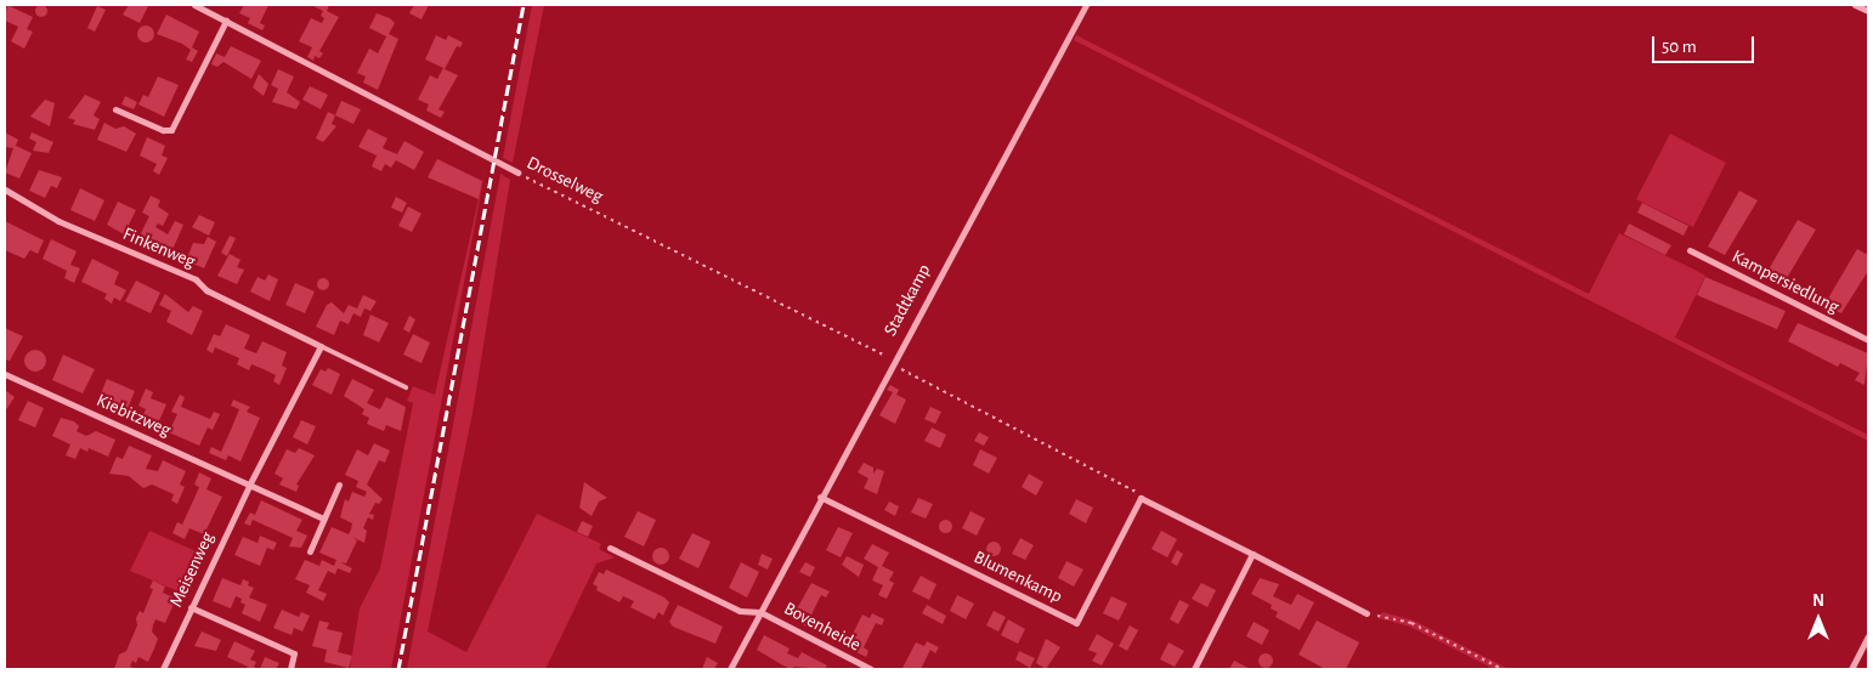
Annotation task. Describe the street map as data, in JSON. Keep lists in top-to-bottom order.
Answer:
{
  "streets": {
    "street": [
      "Drosselweg",
      "Finkenweg",
      "Kampersiedlung",
      "Stadtkamp",
      "Kiebitzweg",
      "Meisenweg",
      "Blumenkamp",
      "Bovenheide"
    ]
  },
  "crossings": [
    ["Drosselweg", "Stadtkamp"],
    ["Finkenweg", "Meisenweg"],
    ["Stadtkamp", "Blumenkamp"],
    ["Stadtkamp", "Bovenheide"],
    ["Kiebitzweg", "Meisenweg"]
  ],
  "scale_bar": "50 m",
  "north": "top"
}
